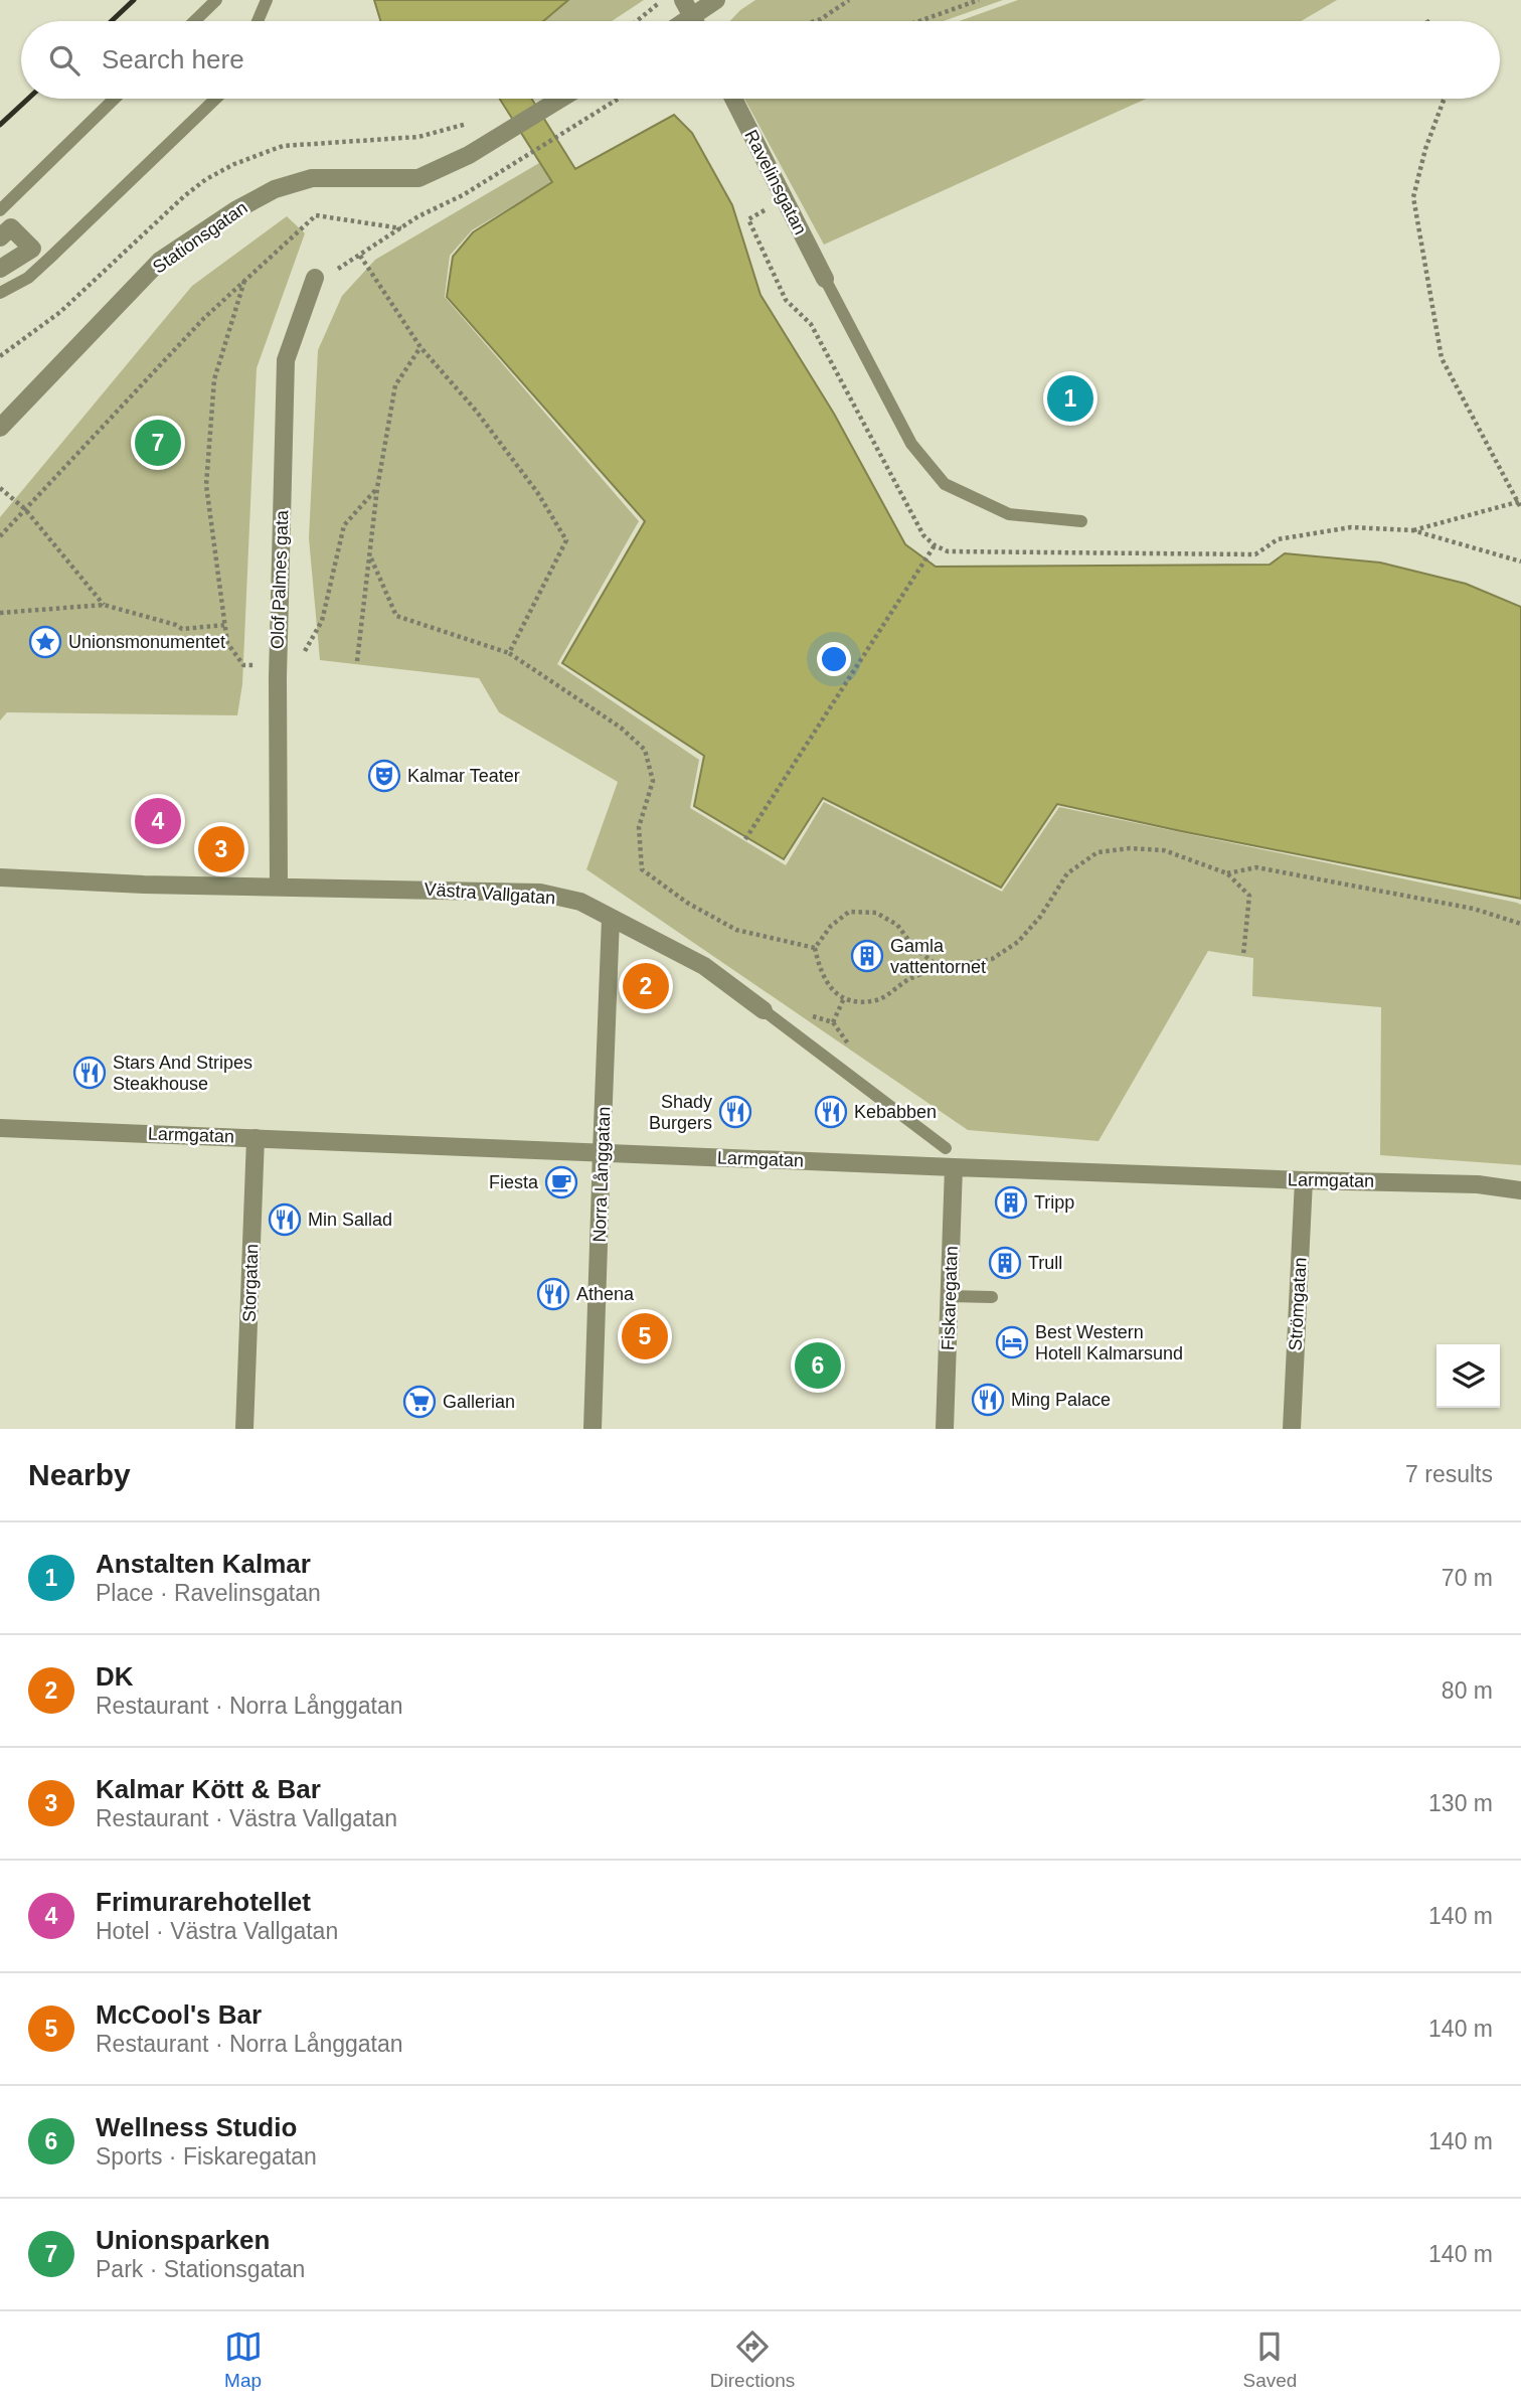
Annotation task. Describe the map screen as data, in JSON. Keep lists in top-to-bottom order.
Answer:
{
  "streets": {
    "street": [
      "Ravelinsgatan",
      "Stationsgatan",
      "Olof Palmes gata",
      "Västra Vallgatan",
      "Larmgatan",
      "Norra Långgatan",
      "Storgatan",
      "Fiskaregatan",
      "Strömgatan"
    ]
  },
  "crossings": [
    ["Olof Palmes gata", "Västra Vallgatan"],
    ["Västra Vallgatan", "Norra Långgatan"],
    ["Larmgatan", "Norra Långgatan"],
    ["Larmgatan", "Storgatan"],
    ["Larmgatan", "Fiskaregatan"],
    ["Larmgatan", "Strömgatan"]
  ],
  "places": {
    "place": ["Unionsmonumentet"],
    "theatre": ["Kalmar Teater"],
    "building": ["Gamla vattentornet", "Tripp", "Trull"],
    "restaurant": [
      "Stars And Stripes Steakhouse",
      "Shady Burgers",
      "Kebabben",
      "Min Sallad",
      "Athena",
      "Ming Palace"
    ],
    "cafe": ["Fiesta"],
    "hotel": ["Best Western Hotell Kalmarsund"],
    "supermarket": ["Gallerian"]
  },
  "page": {
    "search": "Search here",
    "pins": [
      "1",
      "7",
      "4",
      "3",
      "2",
      "5",
      "6"
    ],
    "heading": ["Nearby", "7 results"],
    "list": [
      {
        "mark": "1",
        "name": "Anstalten Kalmar",
        "note": "Place · Ravelinsgatan",
        "value": "70 m"
      },
      {
        "mark": "2",
        "name": "DK",
        "note": "Restaurant · Norra Långgatan",
        "value": "80 m"
      },
      {
        "mark": "3",
        "name": "Kalmar Kött & Bar",
        "note": "Restaurant · Västra Vallgatan",
        "value": "130 m"
      },
      {
        "mark": "4",
        "name": "Frimurarehotellet",
        "note": "Hotel · Västra Vallgatan",
        "value": "140 m"
      },
      {
        "mark": "5",
        "name": "McCool's Bar",
        "note": "Restaurant · Norra Långgatan",
        "value": "140 m"
      },
      {
        "mark": "6",
        "name": "Wellness Studio",
        "note": "Sports · Fiskaregatan",
        "value": "140 m"
      },
      {
        "mark": "7",
        "name": "Unionsparken",
        "note": "Park · Stationsgatan",
        "value": "140 m"
      }
    ],
    "nav": ["Map", "Directions", "Saved"]
  }
}
